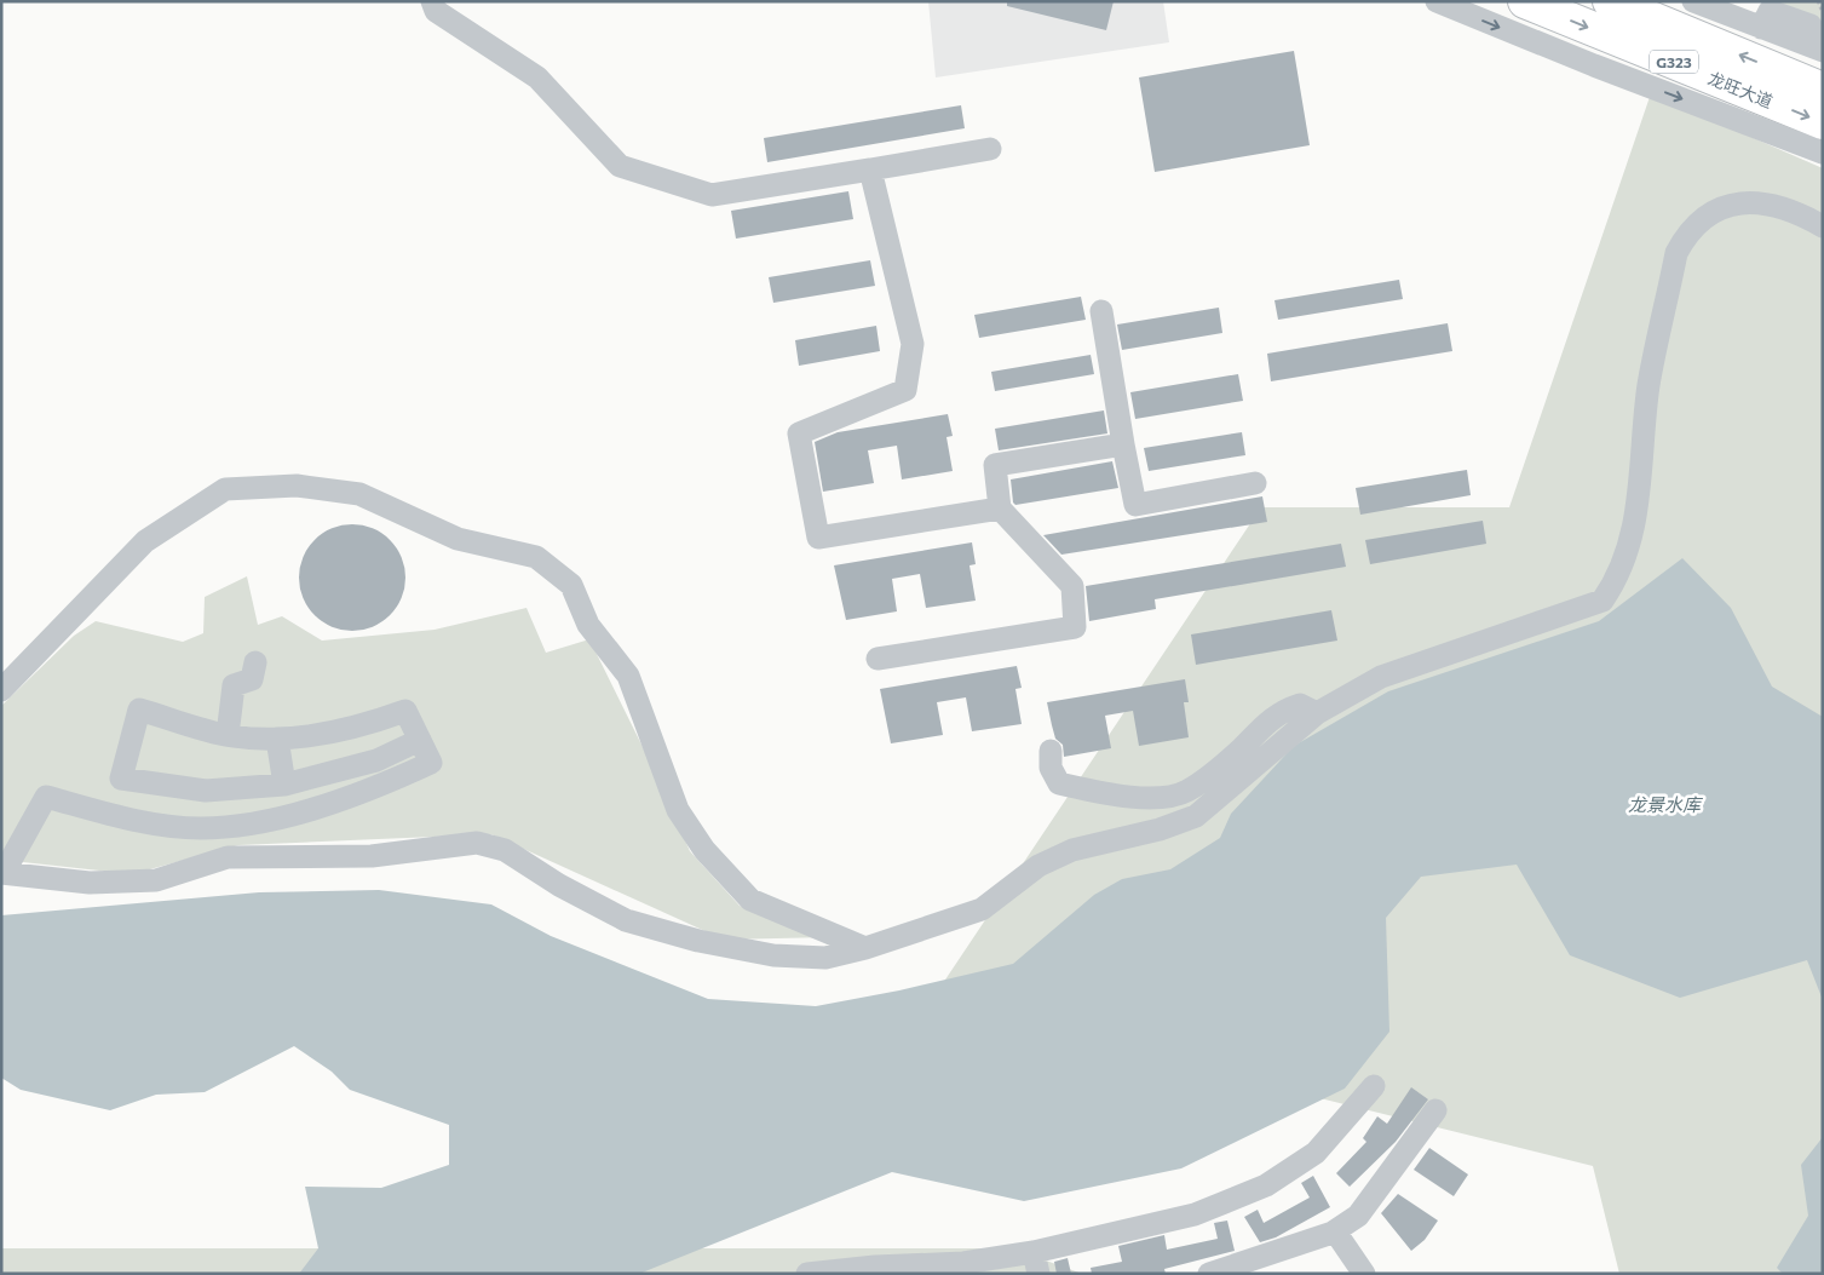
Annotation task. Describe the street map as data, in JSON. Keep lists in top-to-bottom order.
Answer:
{
  "streets": {
    "highway": ["G323", "龙旺大道"]
  },
  "water": ["龙景水库"]
}
